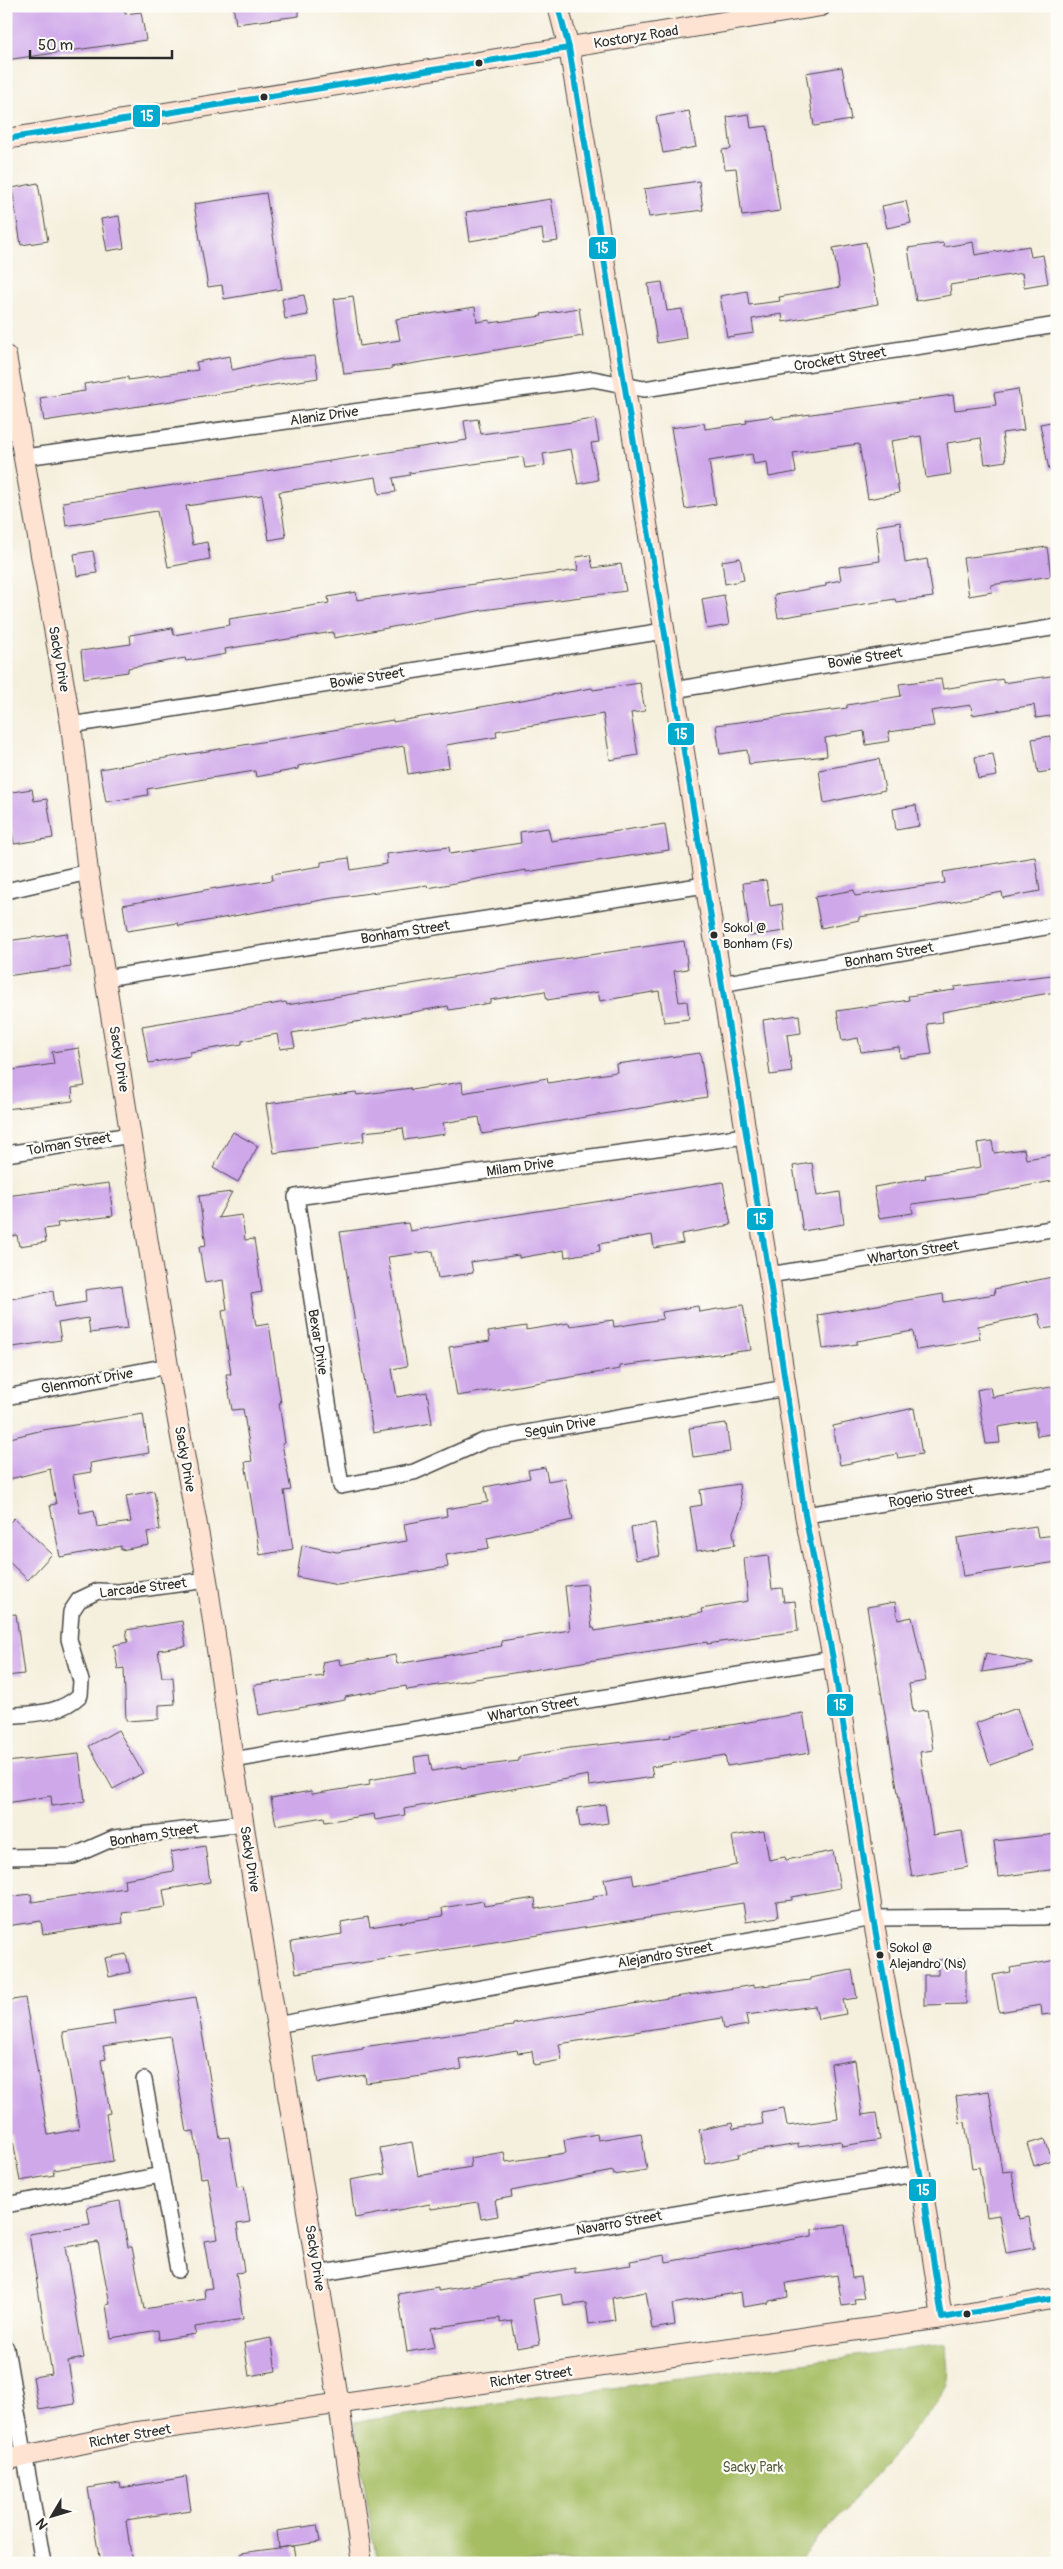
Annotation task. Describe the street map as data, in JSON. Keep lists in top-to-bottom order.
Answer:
{
  "streets": {
    "street": [
      "Kostoryz Road",
      "Crockett Street",
      "Alaniz Drive",
      "Bowie Street",
      "Sacky Drive",
      "Bonham Street",
      "Tolman Street",
      "Milam Drive",
      "Wharton Street",
      "Bexar Drive",
      "Glenmont Drive",
      "Seguin Drive",
      "Rogerio Street",
      "Larcade Street",
      "Alejandro Street",
      "Navarro Street",
      "Richter Street"
    ]
  },
  "crossings": [
    ["Crockett Street", "Alaniz Drive"],
    ["Alaniz Drive", "Sacky Drive"],
    ["Bowie Street", "Sacky Drive"],
    ["Sacky Drive", "Bonham Street"],
    ["Sacky Drive", "Tolman Street"],
    ["Sacky Drive", "Wharton Street"],
    ["Sacky Drive", "Glenmont Drive"],
    ["Sacky Drive", "Larcade Street"],
    ["Sacky Drive", "Alejandro Street"],
    ["Sacky Drive", "Navarro Street"],
    ["Sacky Drive", "Richter Street"],
    ["Milam Drive", "Bexar Drive"],
    ["Bexar Drive", "Seguin Drive"]
  ],
  "parks": ["Sacky Park"],
  "places": ["Sokol @ Bonham (Fs)", "Sokol @ Alejandro (Ns)"],
  "lines": ["transit line 15"],
  "scale_bar": "50 m",
  "north": "bottom left"
}
